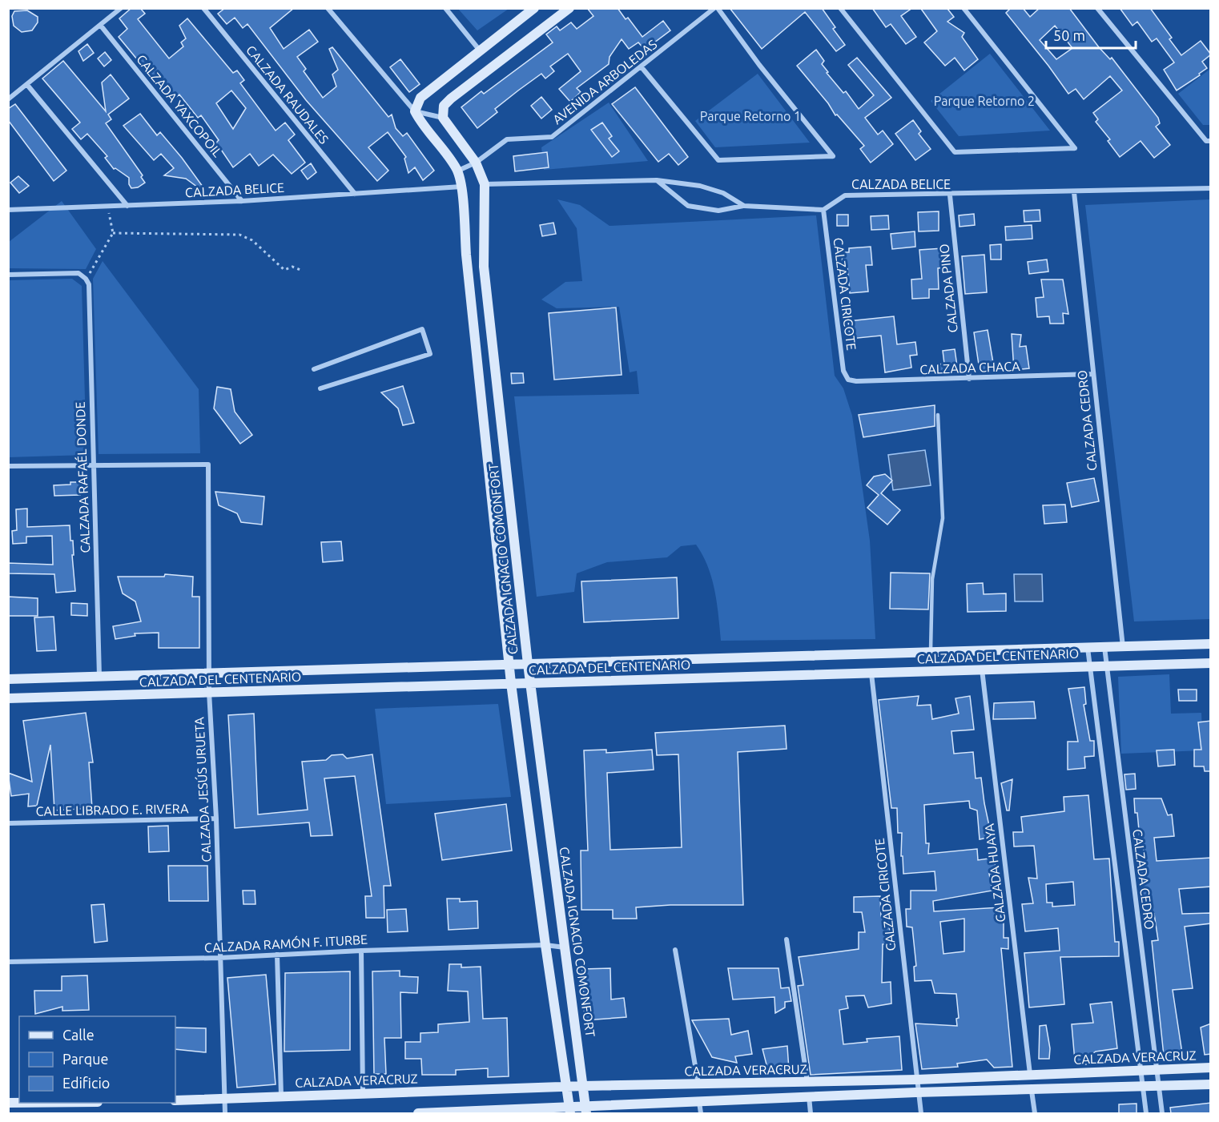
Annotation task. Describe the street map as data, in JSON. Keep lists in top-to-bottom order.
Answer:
{
  "streets": {
    "main road": ["CALZADA IGNACIO COMONFORT", "CALZADA DEL CENTENARIO", "CALZADA VERACRUZ"],
    "street": [
      "AVENIDA ARBOLEDAS",
      "CALZADA RAUDALES",
      "CALZADA YAXCOPOIL",
      "CALZADA BELICE",
      "CALZADA PINO",
      "CALZADA CIRICOTE",
      "CALZADA CHACA",
      "CALZADA CEDRO",
      "CALZADA RAFAÉL DONDE",
      "CALZADA JESÚS URUETA",
      "CALLE LIBRADO E. RIVERA",
      "CALZADA HUAYA",
      "CALZADA RAMÓN F. ITURBE"
    ]
  },
  "crossings": [
    ["AVENIDA ARBOLEDAS", "CALZADA IGNACIO COMONFORT"],
    ["CALZADA RAUDALES", "CALZADA BELICE"],
    ["CALZADA YAXCOPOIL", "CALZADA BELICE"],
    ["CALZADA BELICE", "CALZADA PINO"],
    ["CALZADA BELICE", "CALZADA CIRICOTE"],
    ["CALZADA BELICE", "CALZADA CEDRO"],
    ["CALZADA BELICE", "CALZADA IGNACIO COMONFORT"],
    ["CALZADA PINO", "CALZADA CHACA"],
    ["CALZADA CIRICOTE", "CALZADA CHACA"],
    ["CALZADA CIRICOTE", "CALZADA DEL CENTENARIO"],
    ["CALZADA CIRICOTE", "CALZADA VERACRUZ"],
    ["CALZADA CHACA", "CALZADA CEDRO"],
    ["CALZADA CEDRO", "CALZADA DEL CENTENARIO"],
    ["CALZADA CEDRO", "CALZADA VERACRUZ"],
    ["CALZADA RAFAÉL DONDE", "CALZADA DEL CENTENARIO"],
    ["CALZADA RAFAÉL DONDE", "CALZADA JESÚS URUETA"],
    ["CALZADA IGNACIO COMONFORT", "CALZADA DEL CENTENARIO"],
    ["CALZADA IGNACIO COMONFORT", "CALZADA RAMÓN F. ITURBE"],
    ["CALZADA IGNACIO COMONFORT", "CALZADA VERACRUZ"],
    ["CALZADA DEL CENTENARIO", "CALZADA JESÚS URUETA"],
    ["CALZADA DEL CENTENARIO", "CALZADA HUAYA"],
    ["CALZADA JESÚS URUETA", "CALLE LIBRADO E. RIVERA"],
    ["CALZADA JESÚS URUETA", "CALZADA RAMÓN F. ITURBE"],
    ["CALZADA JESÚS URUETA", "CALZADA VERACRUZ"],
    ["CALZADA HUAYA", "CALZADA VERACRUZ"],
    ["CALZADA RAMÓN F. ITURBE", "CALZADA VERACRUZ"]
  ],
  "parks": ["Parque Retorno 2", "Parque Retorno 1"],
  "legend": ["Calle", "Parque", "Edificio"],
  "scale_bar": "50 m"
}
